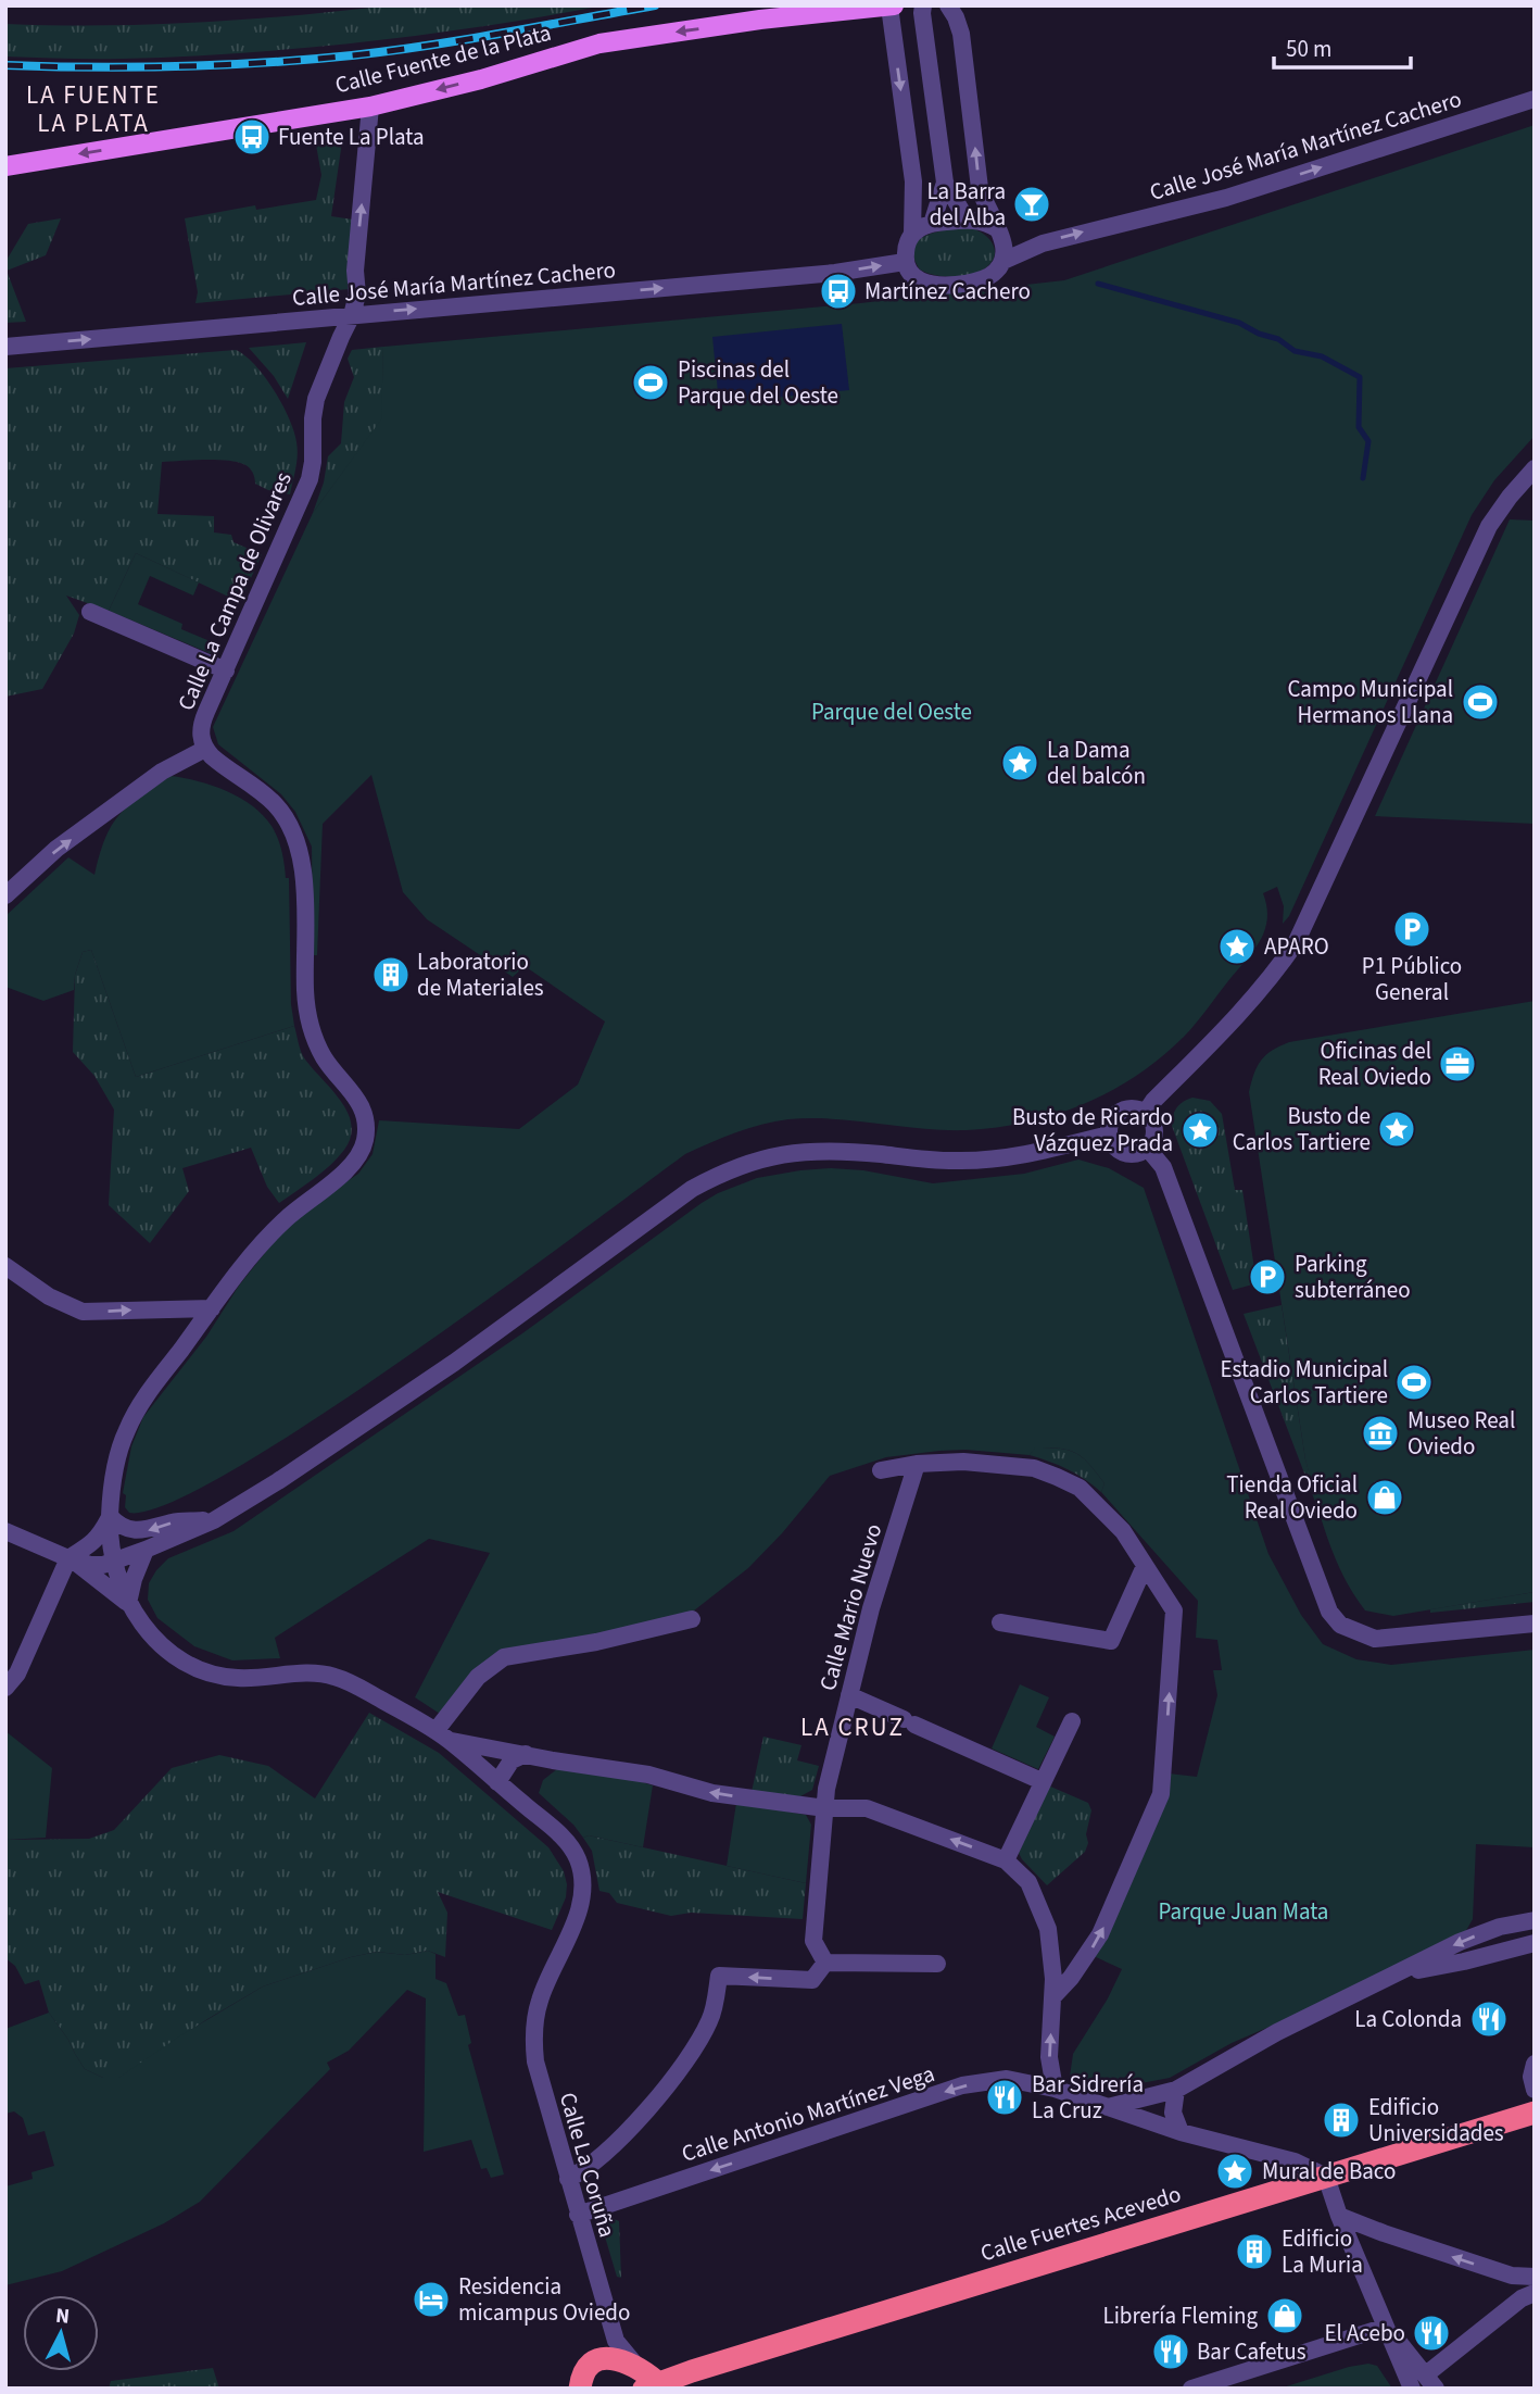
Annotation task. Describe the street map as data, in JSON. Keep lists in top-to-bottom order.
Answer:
{
  "streets": {
    "highway": ["Calle Fuertes Acevedo"],
    "main road": ["Calle Fuente de la Plata"],
    "street": [
      "Calle José María Martínez Cachero",
      "Calle La Campa de Olivares",
      "Calle Mario Nuevo",
      "Calle Antonio Martínez Vega",
      "Calle La Coruña"
    ]
  },
  "crossings": [
    ["Calle Fuente de la Plata", "Calle La Campa de Olivares"],
    ["Calle José María Martínez Cachero", "Calle La Campa de Olivares"],
    ["Calle Antonio Martínez Vega", "Calle La Coruña"],
    ["Calle Antonio Martínez Vega", "Calle Fuertes Acevedo"]
  ],
  "one_way": ["Calle Fuente de la Plata", "Calle José María Martínez Cachero", "Calle Antonio Martínez Vega"],
  "districts": ["LA FUENTE LA PLATA", "LA CRUZ"],
  "parks": ["Parque del Oeste", "Parque Juan Mata"],
  "places": {
    "bus stop": ["Fuente La Plata", "Martínez Cachero"],
    "bar": ["La Barra del Alba"],
    "sports": ["Piscinas del Parque del Oeste", "Campo Municipal Hermanos Llana", "Estadio Municipal Carlos Tartiere"],
    "place": [
      "La Dama del balcón",
      "APARO",
      "Busto de Carlos Tartiere",
      "Busto de Ricardo Vázquez Prada",
      "Mural de Baco"
    ],
    "parking": ["P1 Público General", "Parking subterráneo"],
    "building": ["Laboratorio de Materiales", "Edificio Universidades", "Edificio La Muria"],
    "office": ["Oficinas del Real Oviedo"],
    "museum": ["Museo Real Oviedo"],
    "shop": ["Tienda Oficial Real Oviedo", "Librería Fleming"],
    "restaurant": [
      "La Colonda",
      "Bar Sidrería La Cruz",
      "El Acebo",
      "Bar Cafetus"
    ],
    "hotel": ["Residencia micampus Oviedo"]
  },
  "scale_bar": "50 m",
  "north": "top"
}
